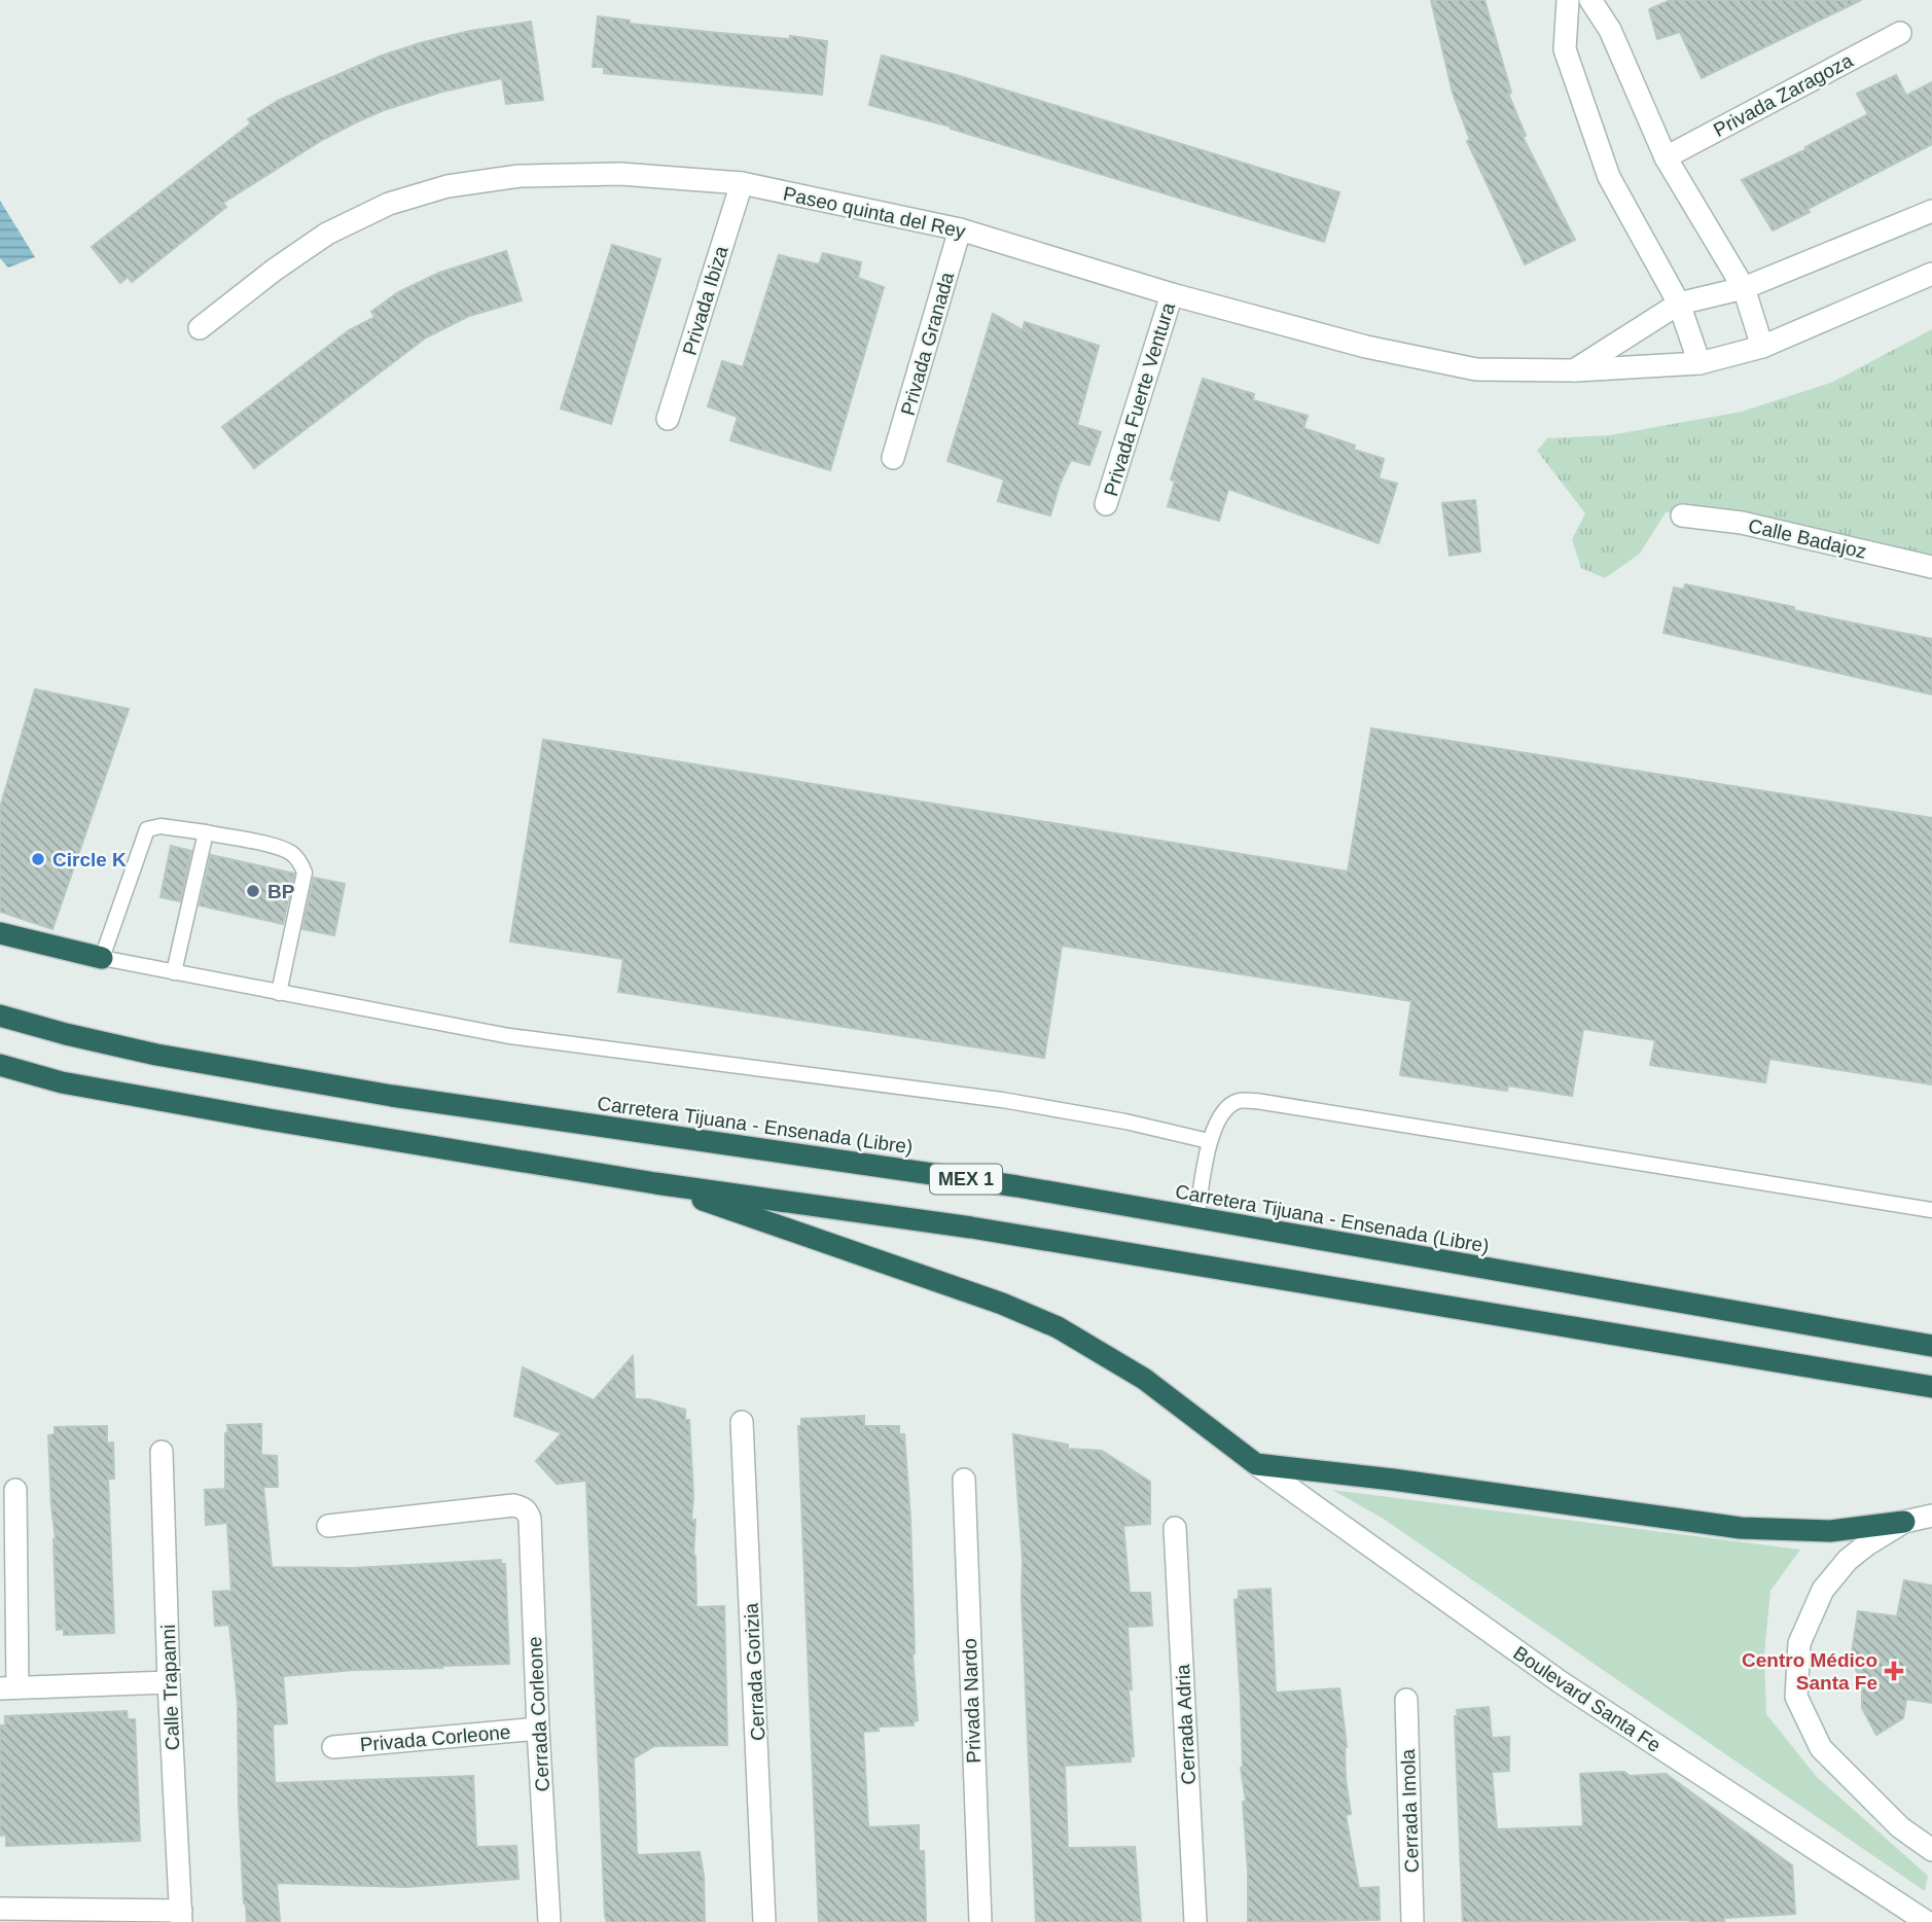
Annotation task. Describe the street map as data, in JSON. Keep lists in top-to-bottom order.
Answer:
{
  "streets": {
    "highway": ["Carretera Tijuana - Ensenada (Libre)", "MEX 1"],
    "street": [
      "Privada Zaragoza",
      "Paseo quinta del Rey",
      "Privada Ibiza",
      "Privada Granada",
      "Privada Fuerte Ventura",
      "Calle Badajoz",
      "Cerrada Gorizia",
      "Calle Trapanni",
      "Boulevard Santa Fe",
      "Privada Nardo",
      "Cerrada Corleone",
      "Cerrada Adria",
      "Privada Corleone",
      "Cerrada Imola"
    ]
  },
  "crossings": [
    ["Paseo quinta del Rey", "Privada Ibiza"],
    ["Paseo quinta del Rey", "Privada Granada"],
    ["Paseo quinta del Rey", "Privada Fuerte Ventura"],
    ["Cerrada Corleone", "Privada Corleone"]
  ],
  "places": {
    "other": ["Circle K", "BP"],
    "health": ["Centro Médico Santa Fe"]
  }
}
